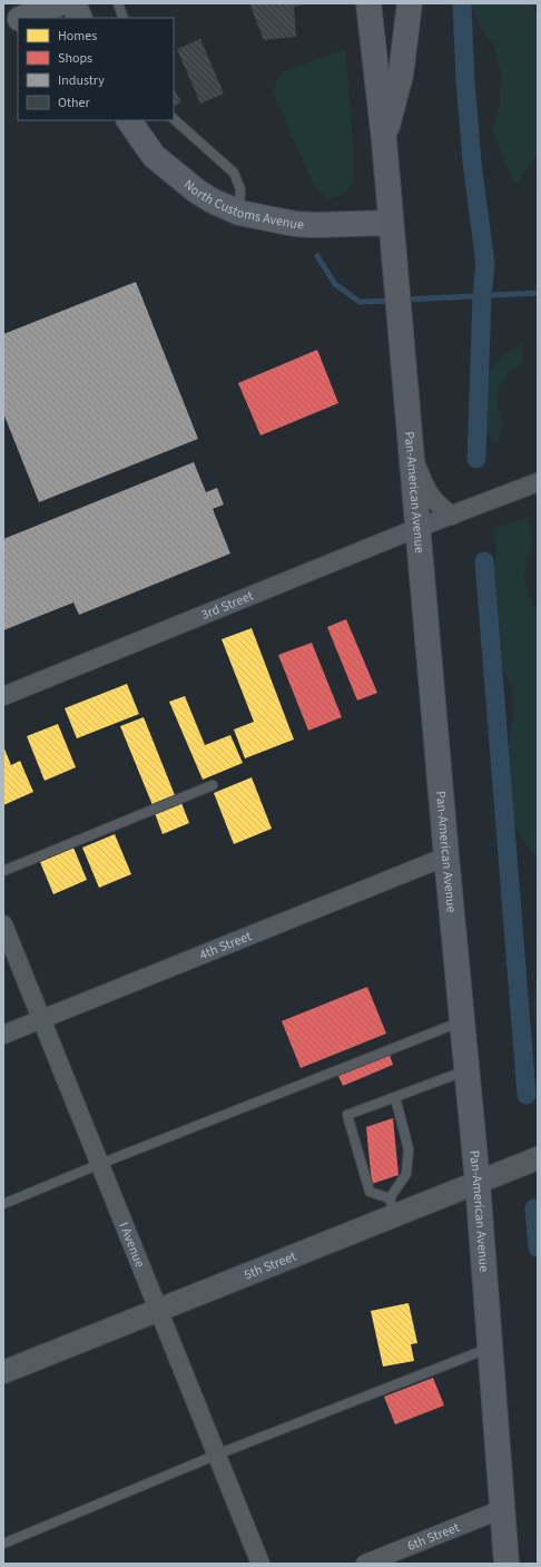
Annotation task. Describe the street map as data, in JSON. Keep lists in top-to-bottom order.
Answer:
{
  "streets": {
    "main road": ["North Customs Avenue", "Pan-American Avenue"],
    "street": [
      "3rd Street",
      "4th Street",
      "I Avenue",
      "5th Street",
      "6th Street"
    ]
  },
  "crossings": [
    ["North Customs Avenue", "Pan-American Avenue"],
    ["Pan-American Avenue", "3rd Street"],
    ["Pan-American Avenue", "4th Street"],
    ["Pan-American Avenue", "5th Street"],
    ["Pan-American Avenue", "6th Street"],
    ["4th Street", "I Avenue"],
    ["I Avenue", "5th Street"]
  ],
  "legend": [
    "Homes",
    "Shops",
    "Industry",
    "Other"
  ]
}
